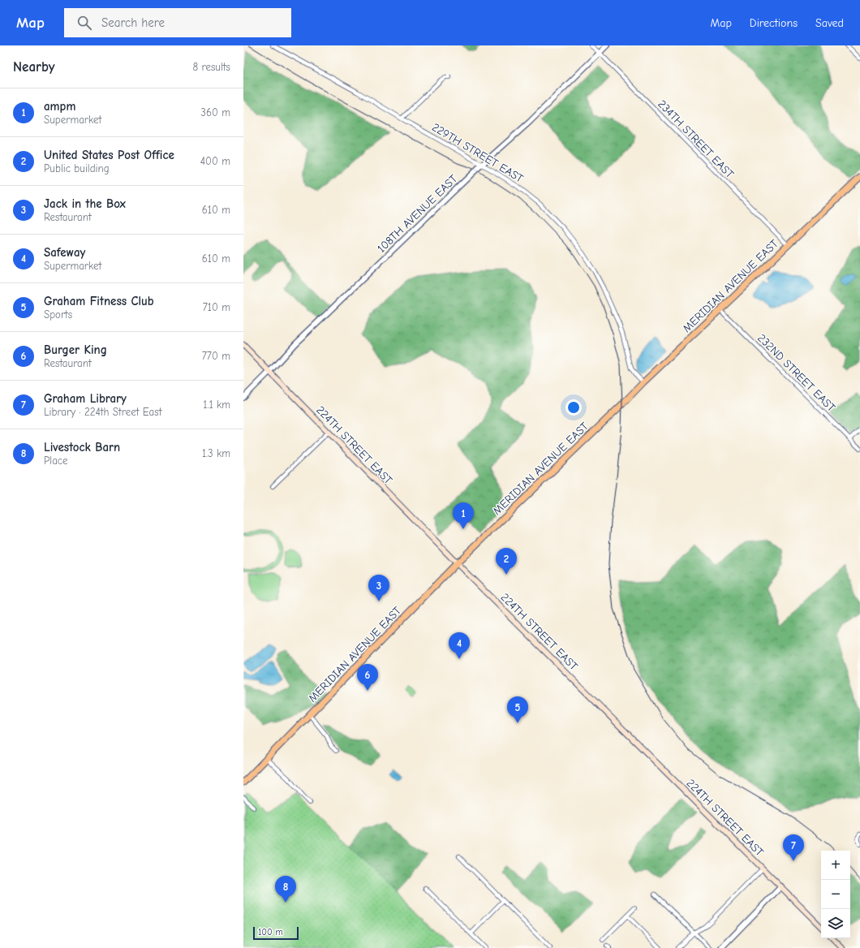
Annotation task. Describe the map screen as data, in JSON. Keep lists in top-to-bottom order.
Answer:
{
  "streets": {
    "main road": ["MERIDIAN AVENUE EAST", "224TH STREET EAST"],
    "street": [
      "234TH STREET EAST",
      "229TH STREET EAST",
      "108TH AVENUE EAST",
      "232ND STREET EAST"
    ]
  },
  "crossings": [
    ["234TH STREET EAST", "108TH AVENUE EAST"],
    ["234TH STREET EAST", "MERIDIAN AVENUE EAST"],
    ["229TH STREET EAST", "108TH AVENUE EAST"],
    ["229TH STREET EAST", "MERIDIAN AVENUE EAST"],
    ["108TH AVENUE EAST", "224TH STREET EAST"],
    ["MERIDIAN AVENUE EAST", "232ND STREET EAST"],
    ["MERIDIAN AVENUE EAST", "224TH STREET EAST"]
  ],
  "scale_bar": "100 m",
  "page": {
    "header": "Map",
    "search": "Search here",
    "nav": ["Map", "Directions", "Saved"],
    "heading": ["Nearby", "8 results"],
    "list": [
      {
        "mark": "1",
        "name": "ampm",
        "note": "Supermarket",
        "value": "360 m"
      },
      {
        "mark": "2",
        "name": "United States Post Office",
        "note": "Public building",
        "value": "400 m"
      },
      {
        "mark": "3",
        "name": "Jack in the Box",
        "note": "Restaurant",
        "value": "610 m"
      },
      {
        "mark": "4",
        "name": "Safeway",
        "note": "Supermarket",
        "value": "610 m"
      },
      {
        "mark": "5",
        "name": "Graham Fitness Club",
        "note": "Sports",
        "value": "710 m"
      },
      {
        "mark": "6",
        "name": "Burger King",
        "note": "Restaurant",
        "value": "770 m"
      },
      {
        "mark": "7",
        "name": "Graham Library",
        "note": "Library · 224th Street East",
        "value": "1.1 km"
      },
      {
        "mark": "8",
        "name": "Livestock Barn",
        "note": "Place",
        "value": "1.3 km"
      }
    ],
    "pins": [
      "1",
      "2",
      "3",
      "4",
      "6",
      "5",
      "7",
      "8"
    ],
    "map_buttons": ["+", "−"],
    "scale": "100 m"
  }
}
